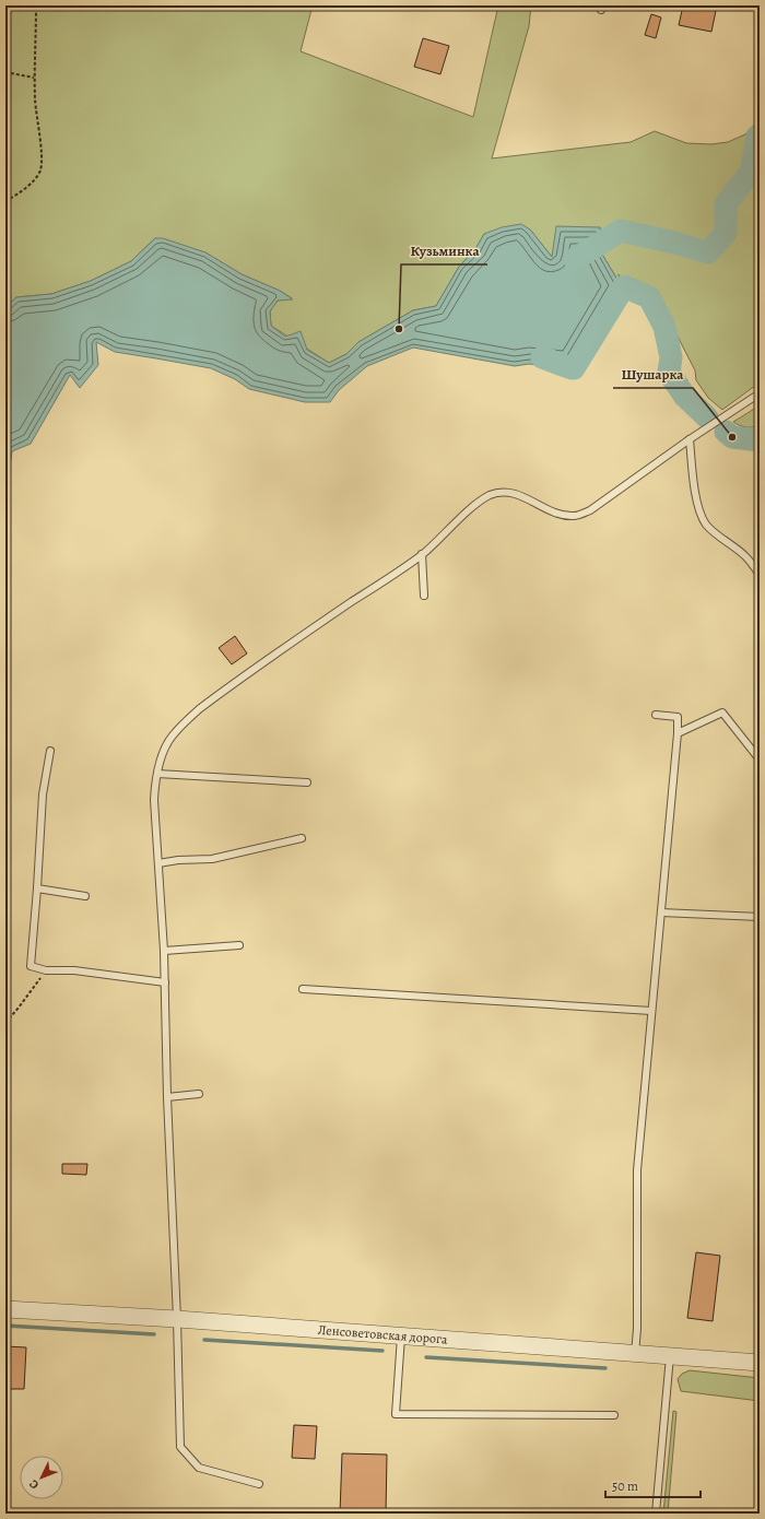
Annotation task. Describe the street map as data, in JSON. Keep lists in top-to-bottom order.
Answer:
{
  "streets": {
    "street": ["Ленсоветовская дорога"]
  },
  "places": ["Кузьминка", "Шушарка"],
  "scale_bar": "50 m",
  "north": "bottom left"
}
